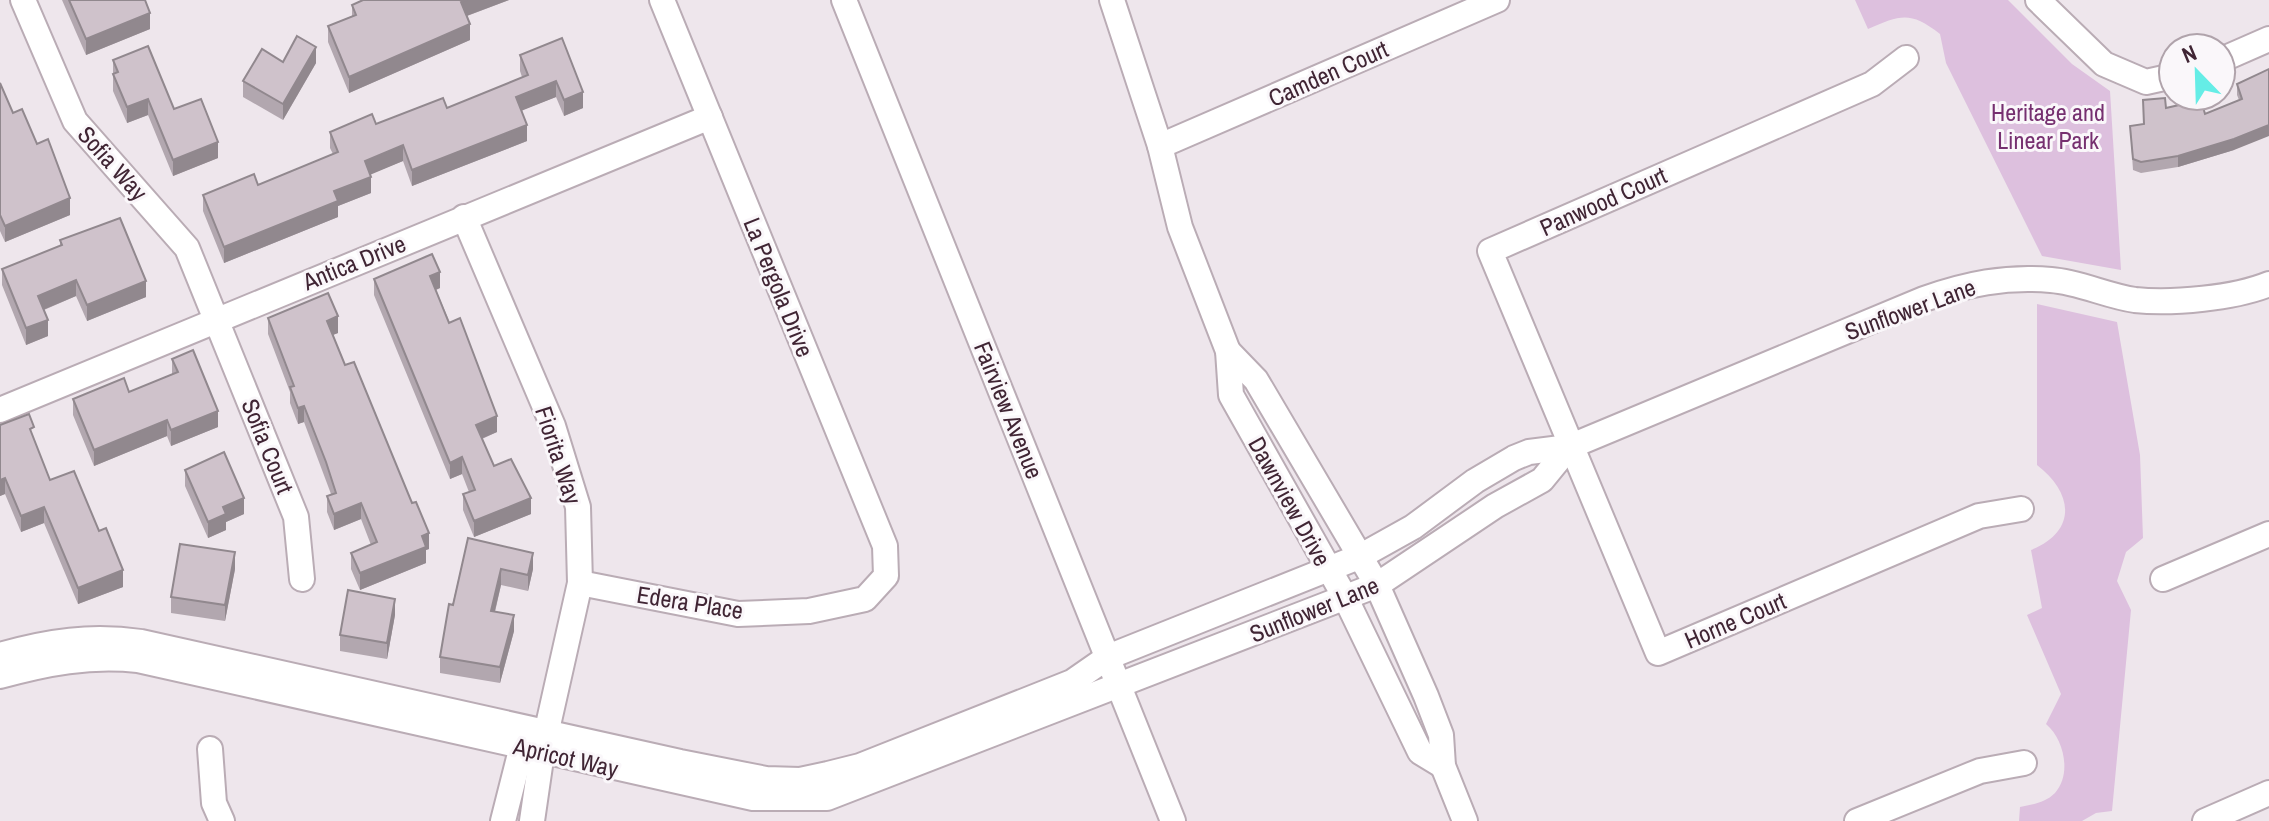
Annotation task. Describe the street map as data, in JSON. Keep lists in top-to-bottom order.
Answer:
{
  "streets": {
    "street": [
      "Camden Court",
      "Sofia Way",
      "Panwood Court",
      "Antica Drive",
      "La Pergola Drive",
      "Sunflower Lane",
      "Fairview Avenue",
      "Sofia Court",
      "Fiorita Way",
      "Dawnview Drive",
      "Edera Place",
      "Horne Court",
      "Apricot Way"
    ]
  },
  "crossings": [
    ["Camden Court", "Dawnview Drive"],
    ["Sofia Way", "Antica Drive"],
    ["Sofia Way", "Sofia Court"],
    ["Panwood Court", "Sunflower Lane"],
    ["Panwood Court", "Horne Court"],
    ["Antica Drive", "La Pergola Drive"],
    ["Antica Drive", "Sofia Court"],
    ["Antica Drive", "Fiorita Way"],
    ["La Pergola Drive", "Edera Place"],
    ["Sunflower Lane", "Fairview Avenue"],
    ["Sunflower Lane", "Dawnview Drive"],
    ["Sunflower Lane", "Horne Court"],
    ["Sunflower Lane", "Apricot Way"],
    ["Fairview Avenue", "Apricot Way"],
    ["Fiorita Way", "Edera Place"],
    ["Fiorita Way", "Apricot Way"]
  ],
  "parks": ["Heritage and Linear Park"],
  "north": "top left"
}
